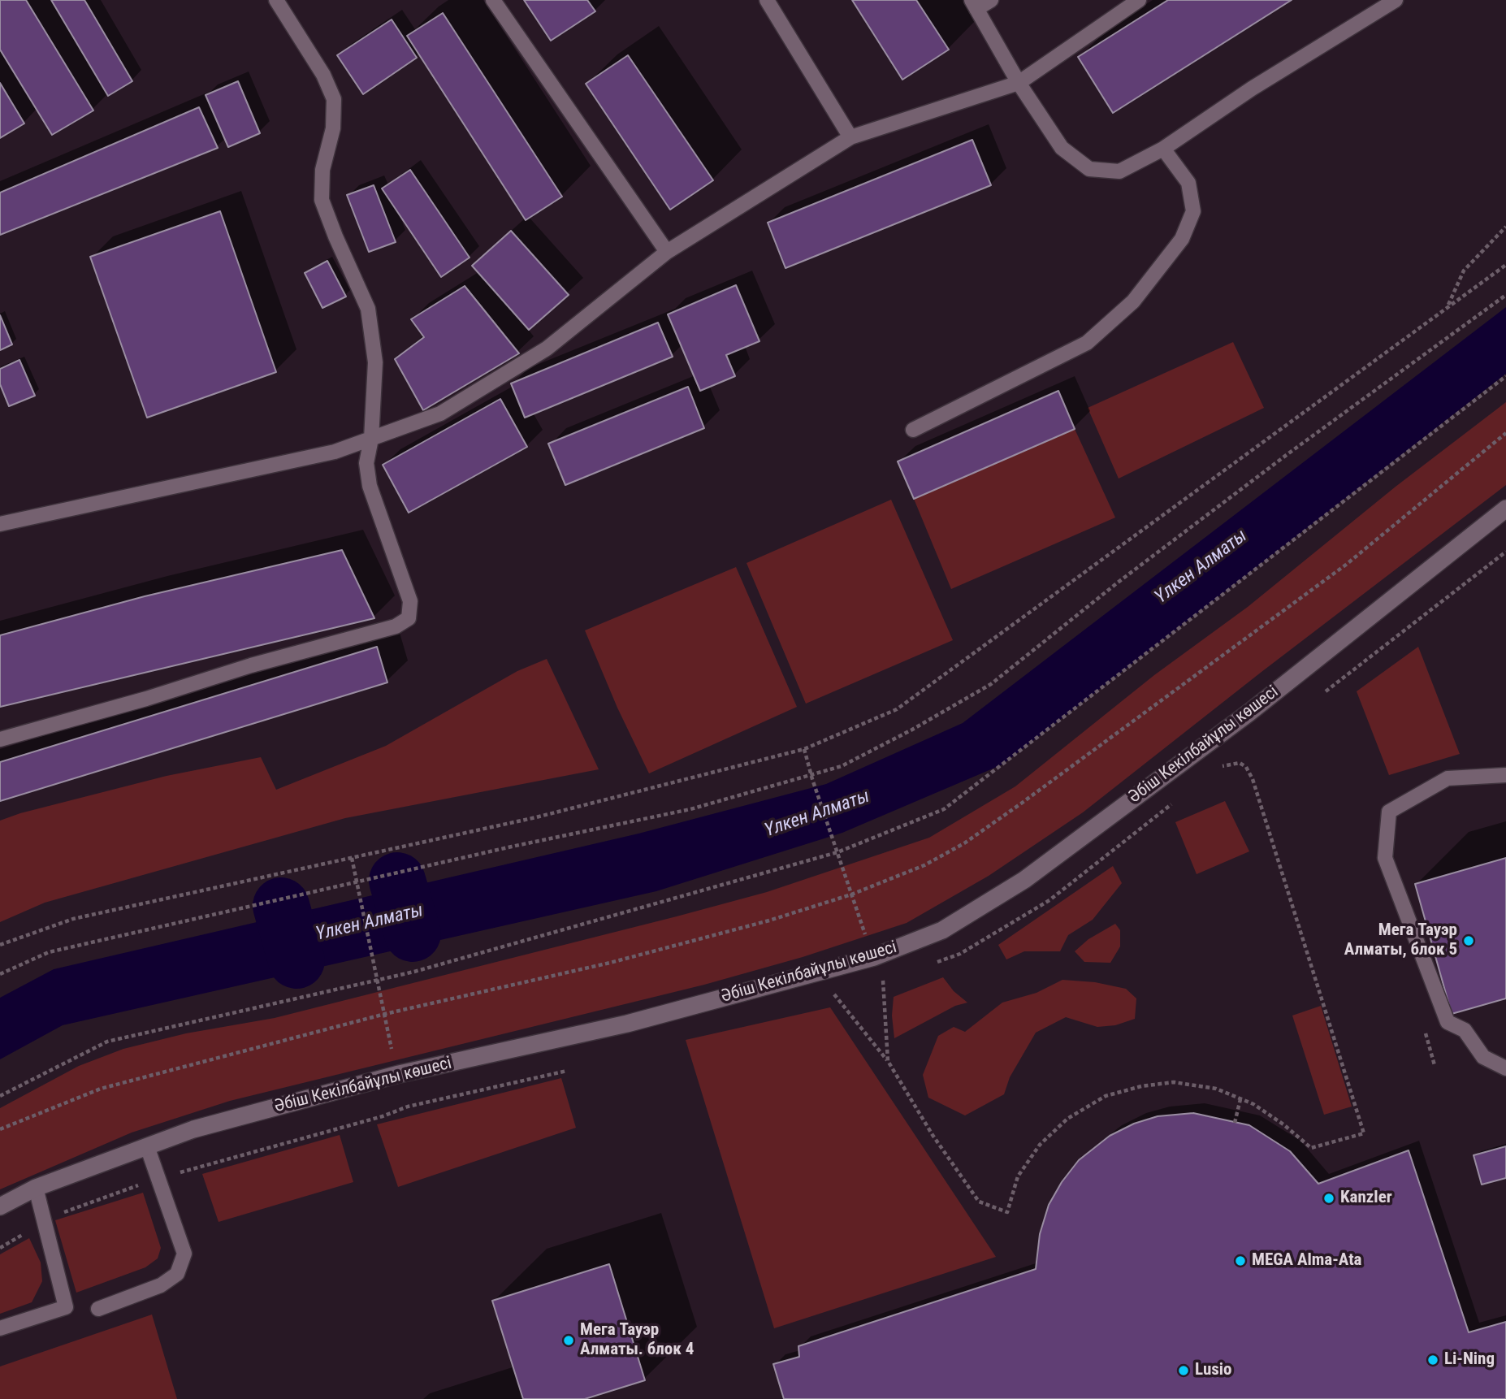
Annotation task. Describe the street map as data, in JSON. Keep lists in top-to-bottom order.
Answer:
{
  "streets": {
    "street": ["Әбіш Кекілбайұлы көшесі"]
  },
  "water": ["Үлкен Алматы"],
  "places": [
    "Мега Тауэр Алматы, блок 5",
    "Kanzler",
    "MEGA Alma-Ata",
    "Мега Тауэр Алматы. блок 4",
    "Li-Ning",
    "Lusio"
  ]
}
